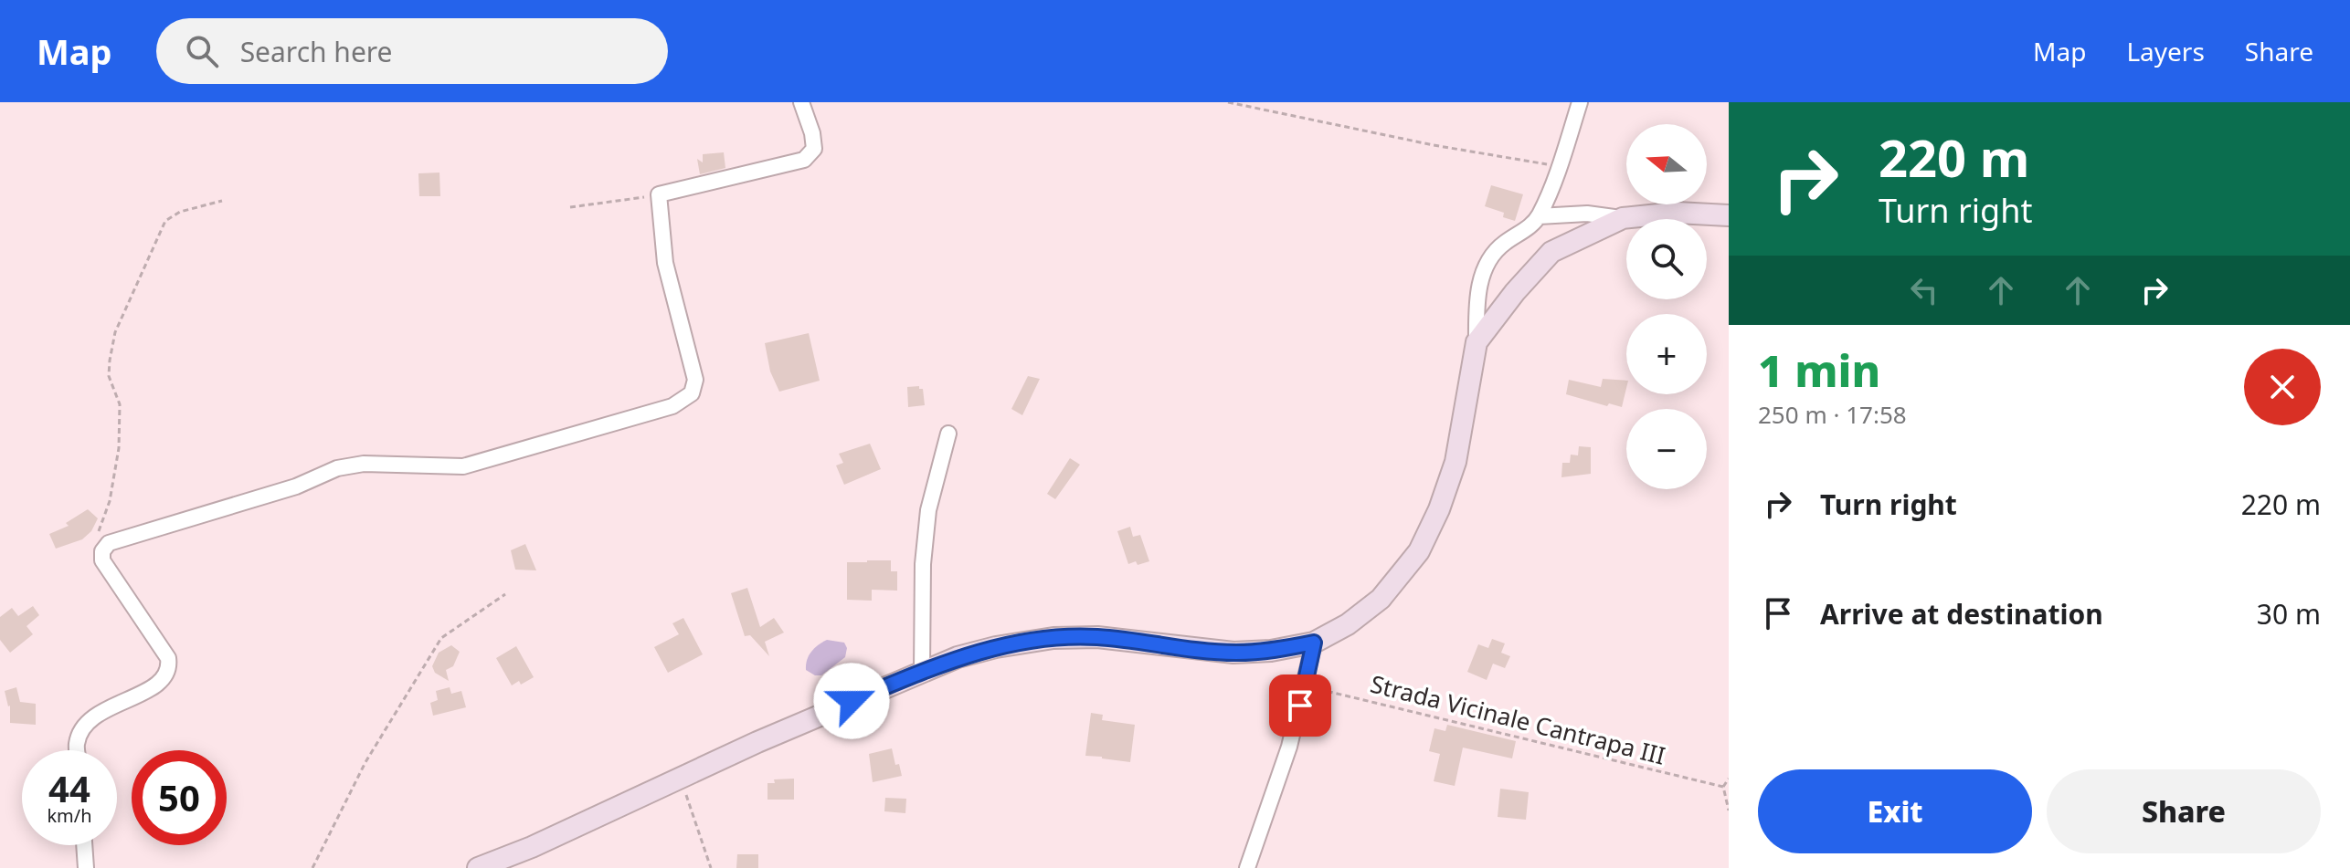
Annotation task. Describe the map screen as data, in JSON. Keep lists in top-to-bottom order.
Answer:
{
  "streets": {
    "path": ["Strada Vicinale Cantrapa III"]
  },
  "north": "left",
  "page": {
    "header": "Map",
    "search": "Search here",
    "nav": ["Map", "Layers", "Share"],
    "turn": ["220 m", "Turn right"],
    "map_buttons": ["+", "−"],
    "heading": ["1 min", "250 m · 17:58"],
    "list": [
      {
        "name": "Turn right",
        "value": "220 m"
      },
      {
        "name": "Arrive at destination",
        "value": "30 m"
      }
    ],
    "speed": "44 km/h",
    "limit": "50",
    "buttons": ["Exit", "Share"]
  }
}
